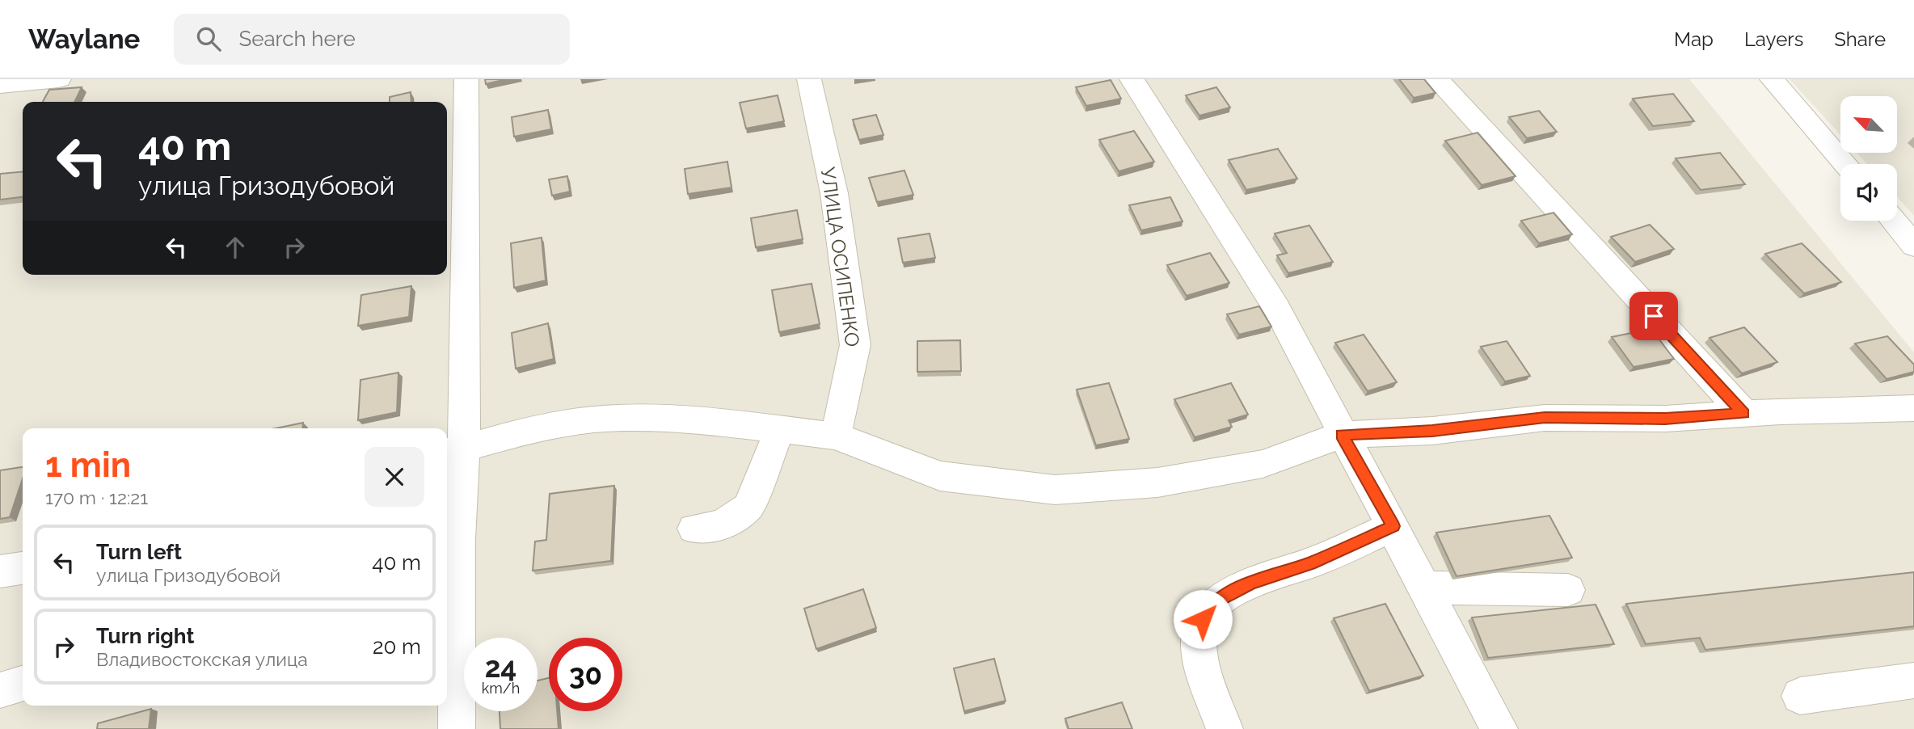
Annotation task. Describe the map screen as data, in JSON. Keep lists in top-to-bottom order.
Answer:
{
  "streets": {
    "street": ["УЛИЦА ОСИПЕНКО"]
  },
  "north": "top left",
  "page": {
    "header": "Waylane",
    "search": "Search here",
    "nav": ["Map", "Layers", "Share"],
    "turn": ["40 m", "улица Гризодубовой"],
    "heading": ["1 min", "170 m · 12:21"],
    "list": [
      {
        "name": "Turn left",
        "note": "улица Гризодубовой",
        "value": "40 m"
      },
      {
        "name": "Turn right",
        "note": "Владивостокская улица",
        "value": "20 m"
      }
    ],
    "speed": "24 km/h",
    "limit": "30"
  }
}
